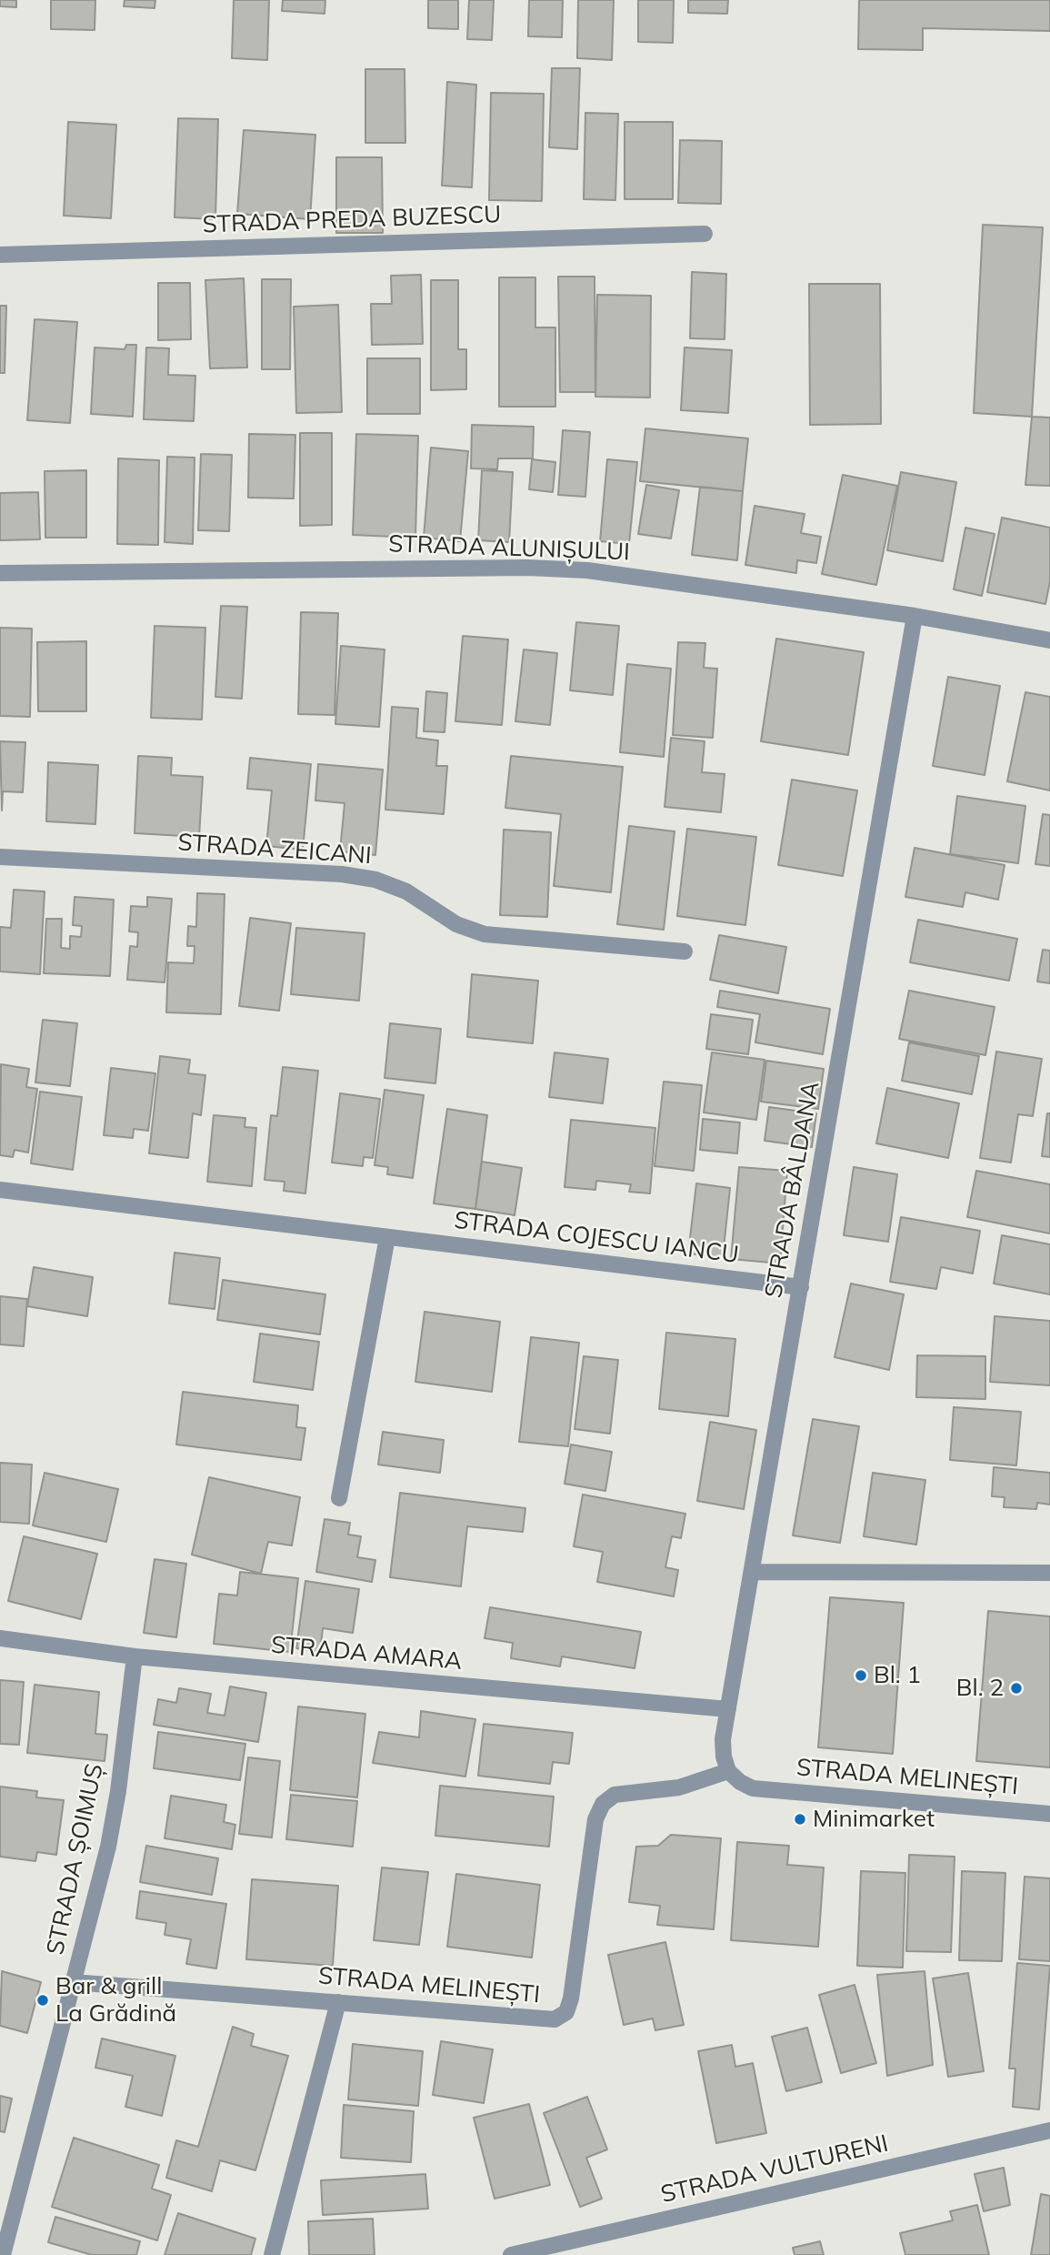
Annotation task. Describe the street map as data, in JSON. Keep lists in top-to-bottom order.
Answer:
{
  "streets": {
    "street": [
      "STRADA PREDA BUZESCU",
      "STRADA ALUNIȘULUI",
      "STRADA ZEICANI",
      "STRADA BÂLDANA",
      "STRADA COJESCU IANCU",
      "STRADA AMARA",
      "STRADA MELINEȘTI",
      "STRADA ȘOIMUȘ",
      "STRADA VULTURENI"
    ]
  },
  "crossings": [
    ["STRADA ALUNIȘULUI", "STRADA BÂLDANA"],
    ["STRADA BÂLDANA", "STRADA COJESCU IANCU"],
    ["STRADA BÂLDANA", "STRADA AMARA"],
    ["STRADA BÂLDANA", "STRADA MELINEȘTI"],
    ["STRADA AMARA", "STRADA ȘOIMUȘ"],
    ["STRADA MELINEȘTI", "STRADA ȘOIMUȘ"]
  ],
  "places": [
    "Bl. 1",
    "Bl. 2",
    "Minimarket",
    "Bar & grill La Grădină"
  ]
}
